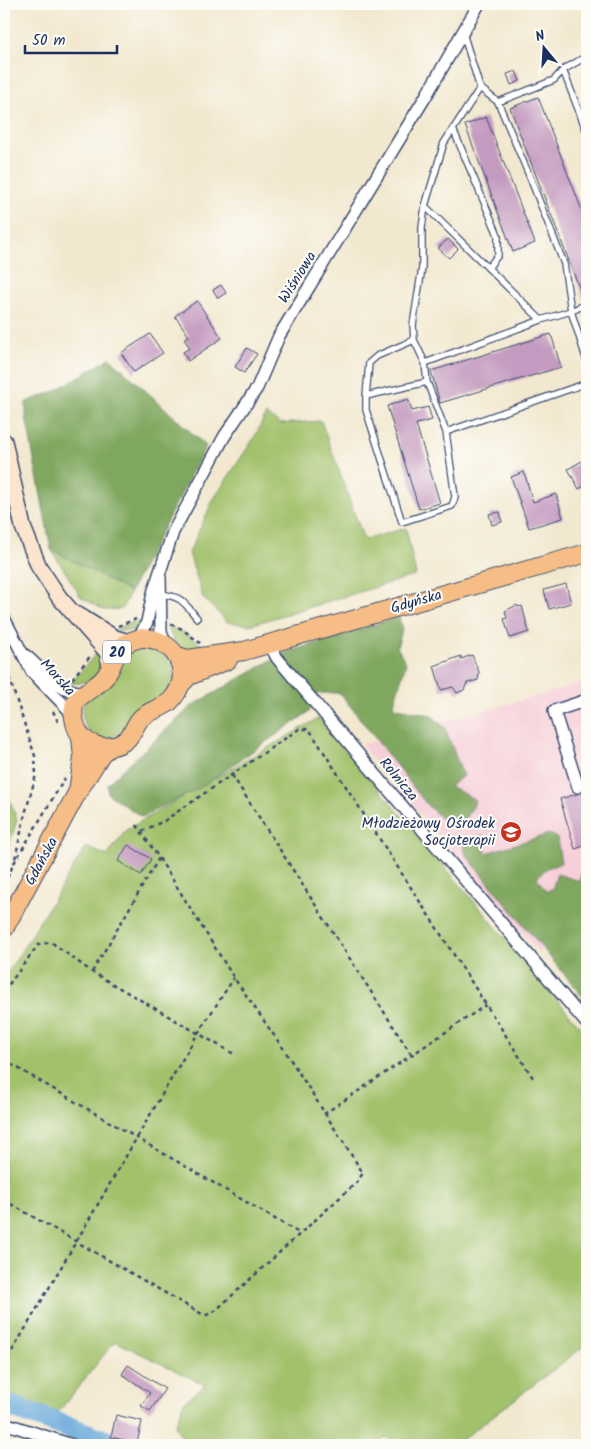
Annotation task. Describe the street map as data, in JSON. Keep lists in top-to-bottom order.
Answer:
{
  "streets": {
    "main road": ["Gdyńska", "20", "Gdańska"],
    "street": ["Wiśniowa", "Morska", "Rolnicza"]
  },
  "crossings": [
    ["Wiśniowa", "Gdyńska"],
    ["Wiśniowa", "20"],
    ["Gdyńska", "20"],
    ["Gdyńska", "Rolnicza"],
    ["20", "Morska"],
    ["20", "Gdańska"]
  ],
  "places": {
    "school or university": ["Młodzieżowy Ośrodek Socjoterapii"]
  },
  "scale_bar": "50 m",
  "north": "top"
}
